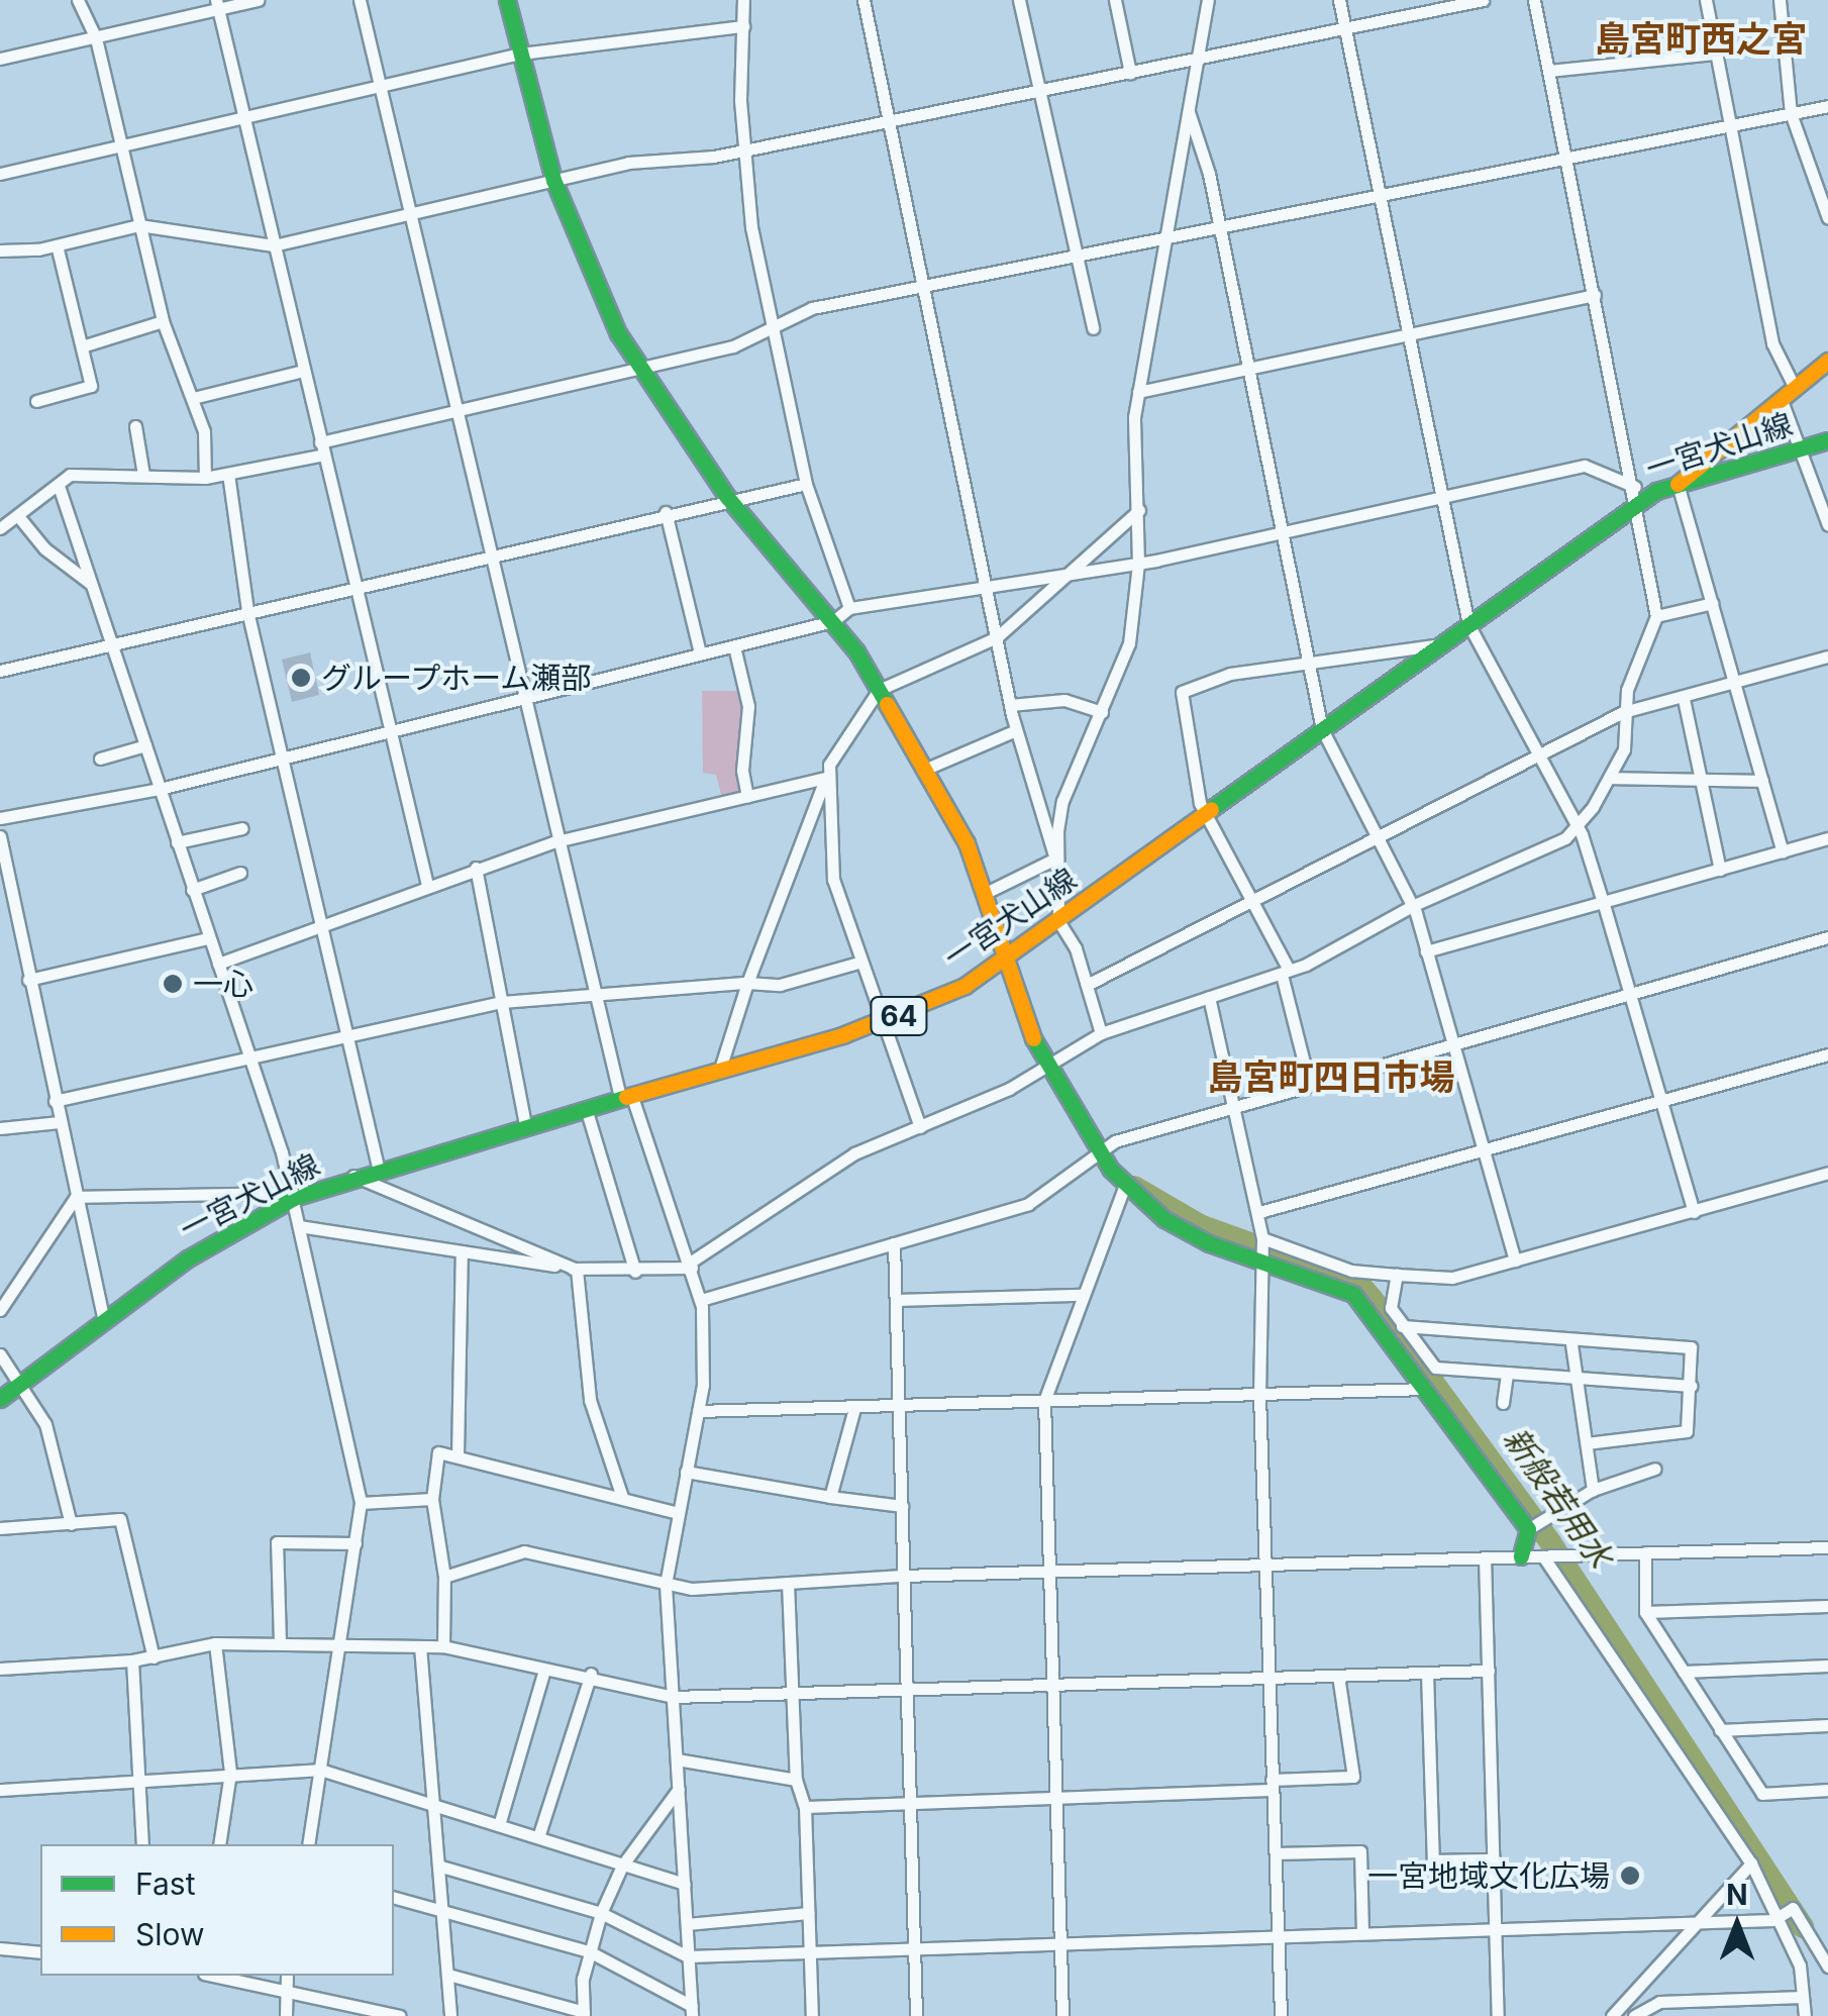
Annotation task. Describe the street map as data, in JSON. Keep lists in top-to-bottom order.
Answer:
{
  "streets": {
    "street": ["一宮犬山線", "64"]
  },
  "districts": ["島宮町西之宮", "島宮町四日市場"],
  "water": ["新般若用水"],
  "places": ["グループホーム瀬部", "一心", "一宮地域文化広場"],
  "legend": ["Fast", "Slow"],
  "north": "top"
}
